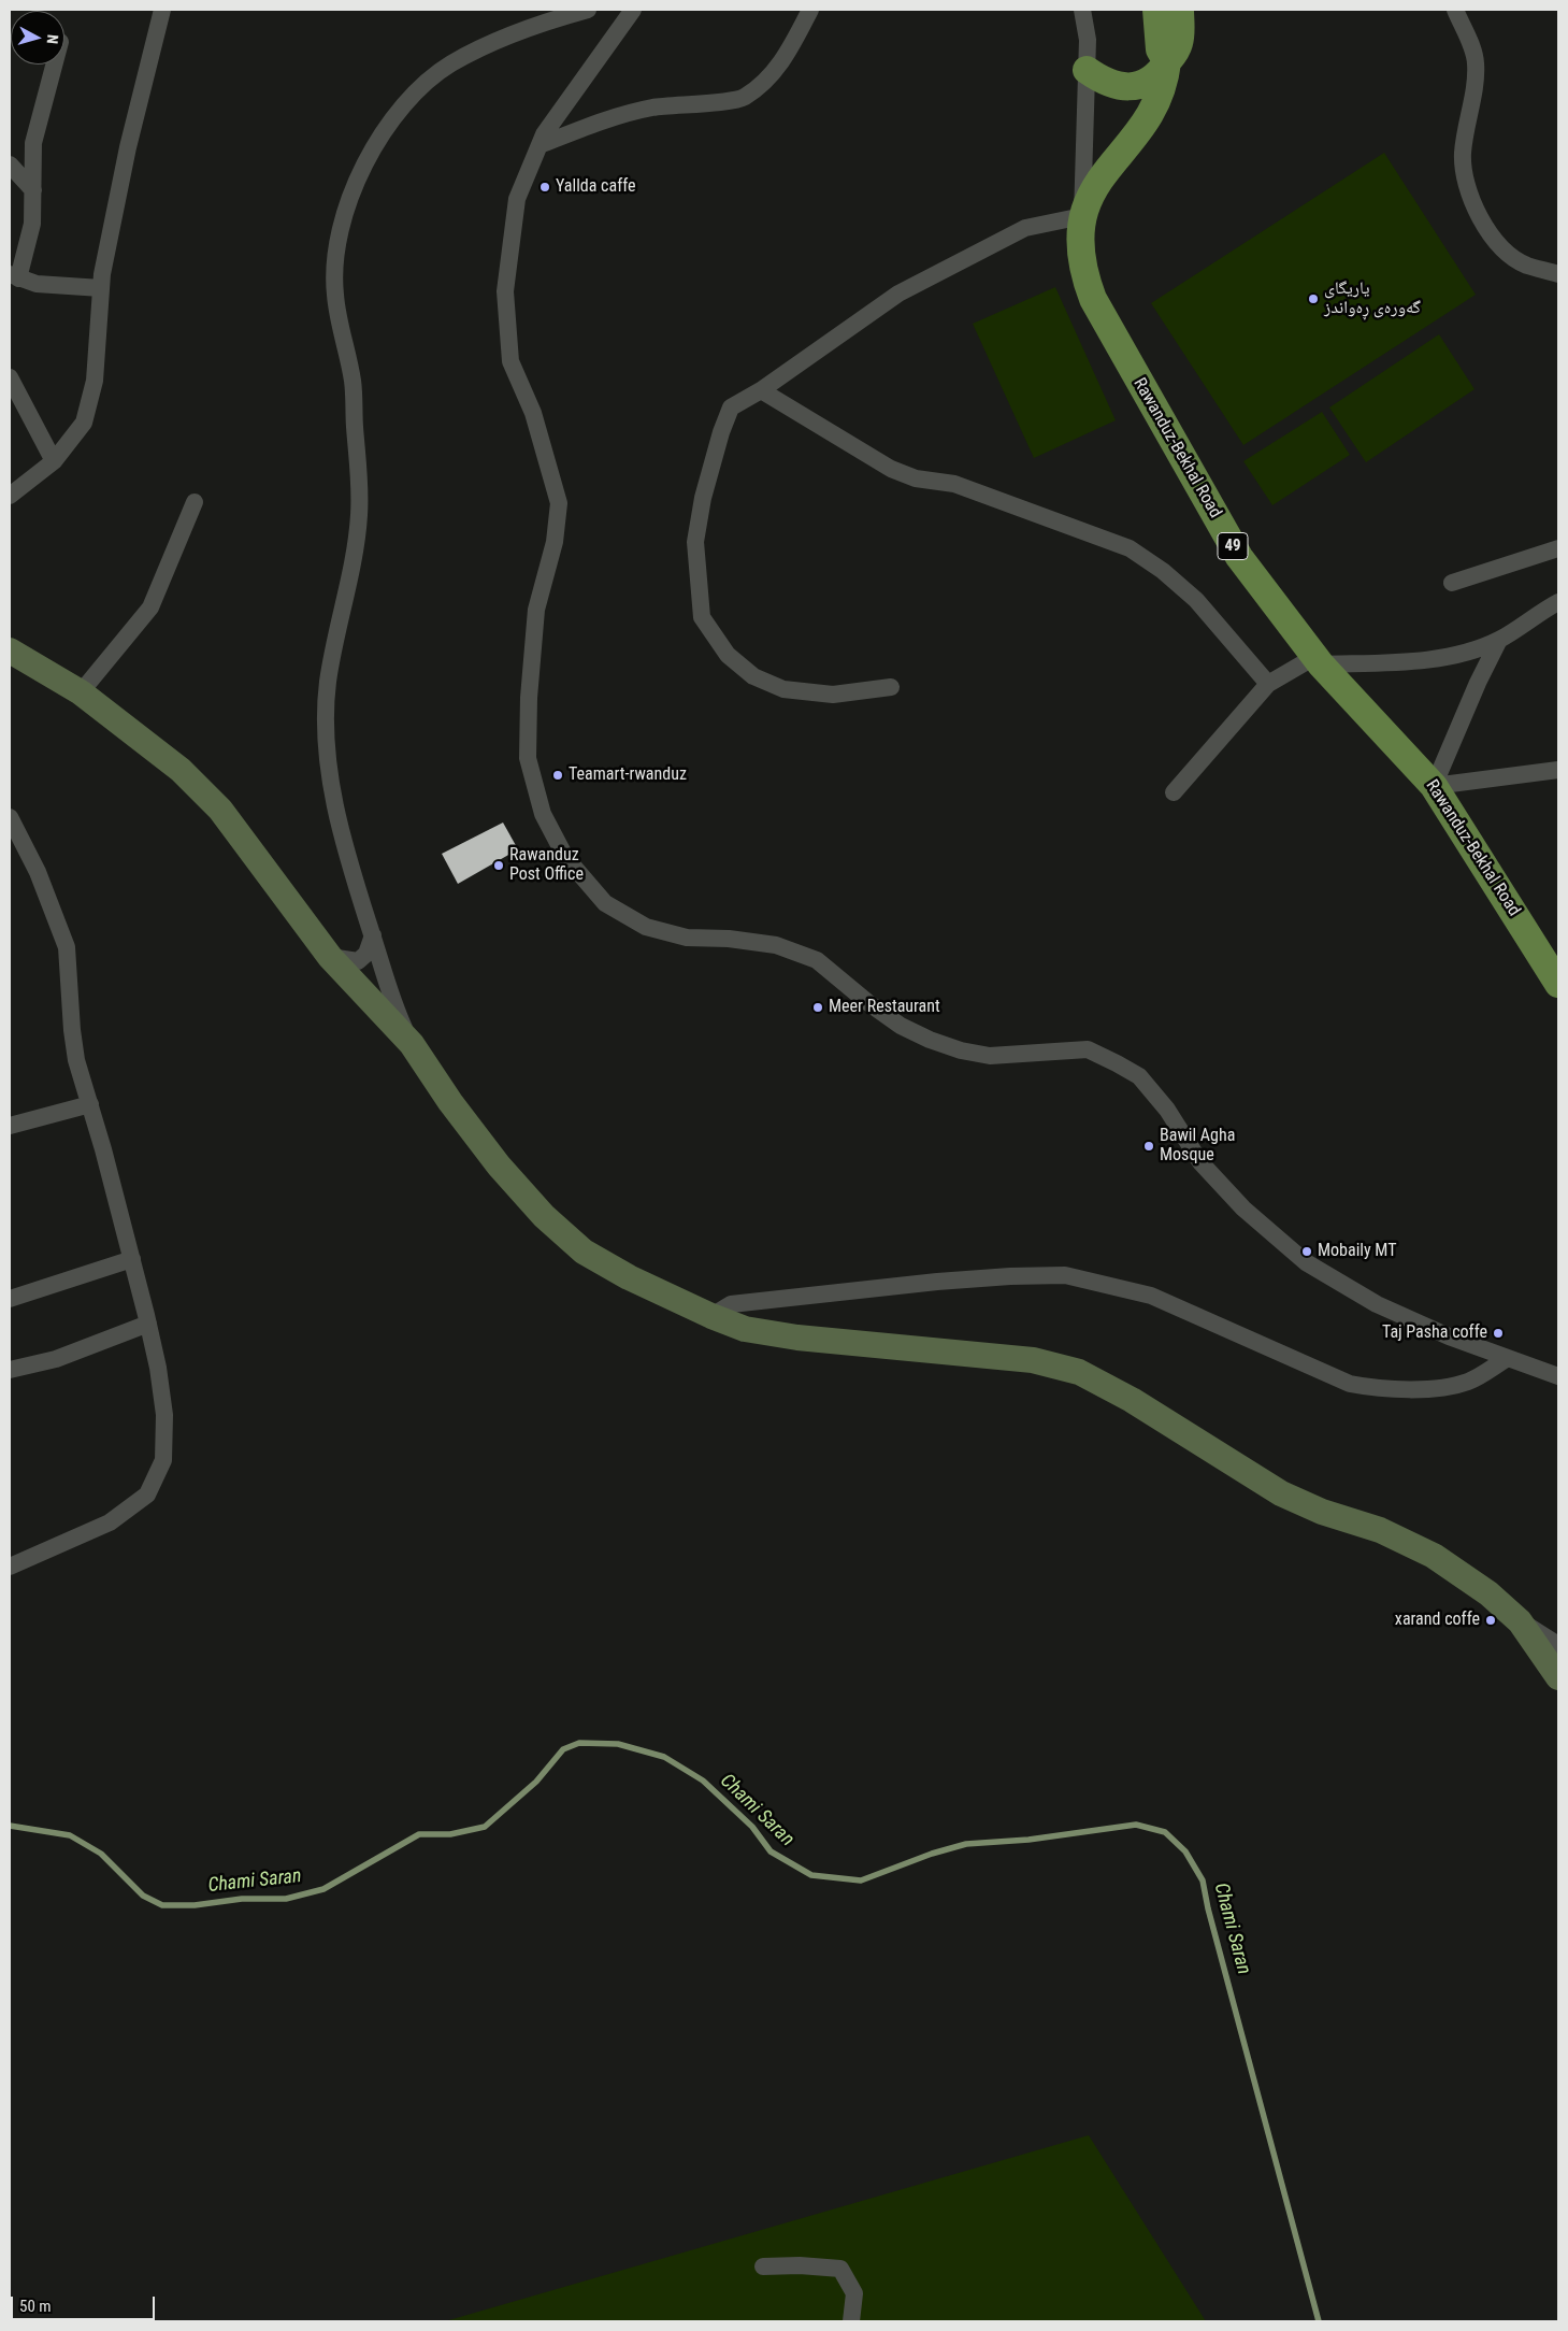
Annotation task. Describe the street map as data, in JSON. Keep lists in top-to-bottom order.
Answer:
{
  "streets": {
    "main road": ["Rawanduz-Bekhal Road", "49"]
  },
  "water": ["Chami Saran"],
  "places": [
    "Yallda caffe",
    "یاریگای گەورەی ڕەواندز",
    "Teamart-rwanduz",
    "Rawanduz Post Office",
    "Meer Restaurant",
    "Bawil Agha Mosque",
    "Mobaily MT",
    "Taj Pasha coffe",
    "xarand coffe"
  ],
  "scale_bar": "50 m",
  "north": "right"
}
